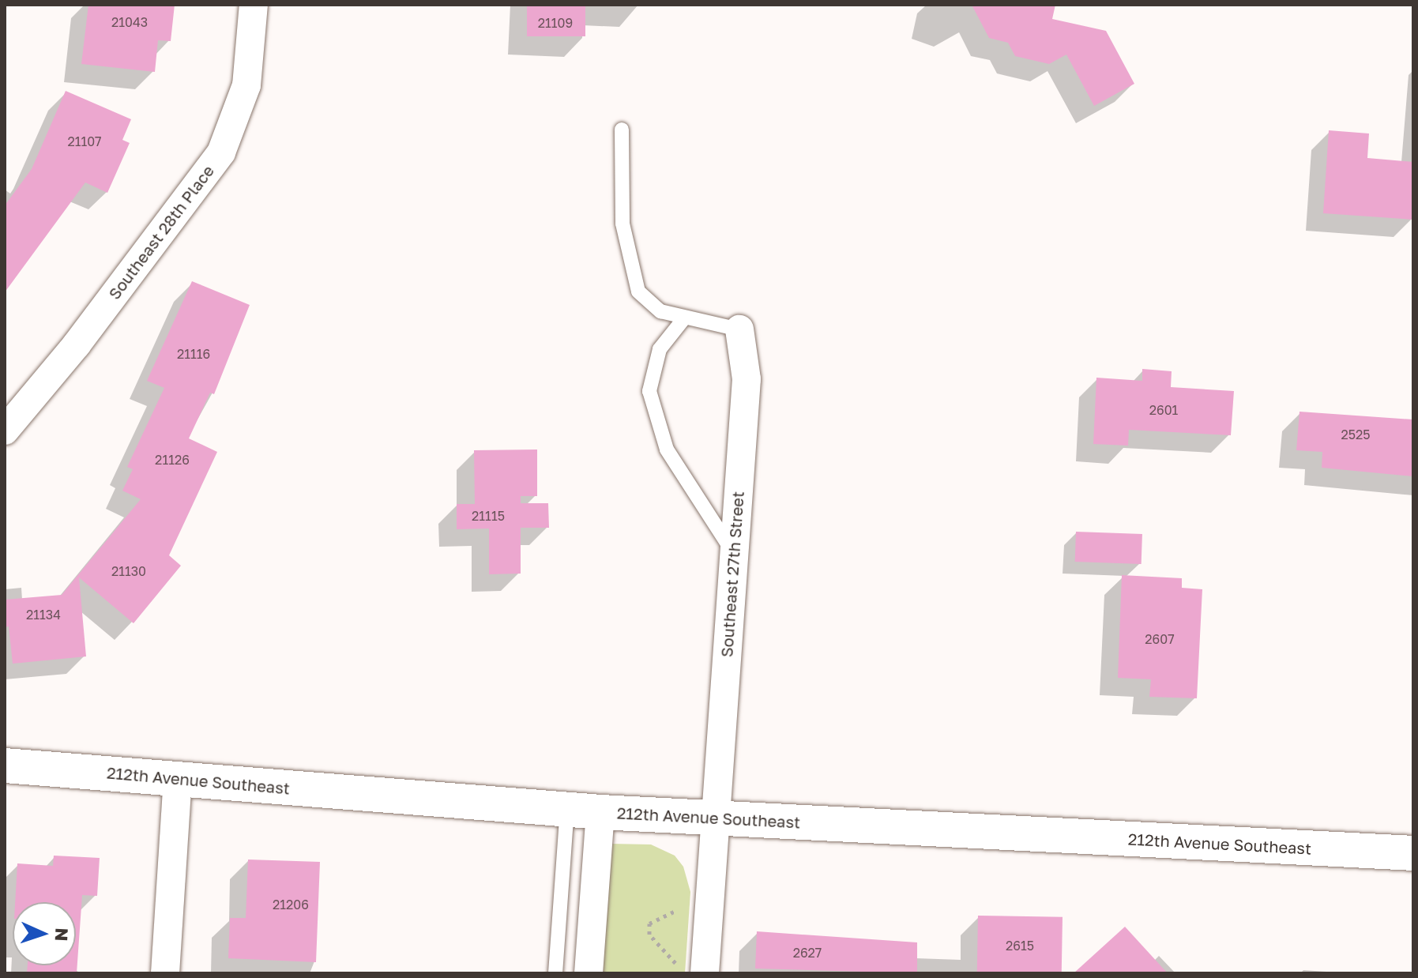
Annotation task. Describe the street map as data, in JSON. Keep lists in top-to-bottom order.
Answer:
{
  "streets": {
    "street": ["Southeast 28th Place", "Southeast 27th Street", "212th Avenue Southeast"]
  },
  "crossings": [
    ["Southeast 27th Street", "212th Avenue Southeast"]
  ],
  "house_numbers": [
    "21043",
    "21109",
    "21107",
    "21116",
    "2601",
    "2525",
    "21126",
    "21115",
    "21130",
    "21134",
    "2607",
    "21206",
    "2615",
    "2627"
  ],
  "north": "right"
}
